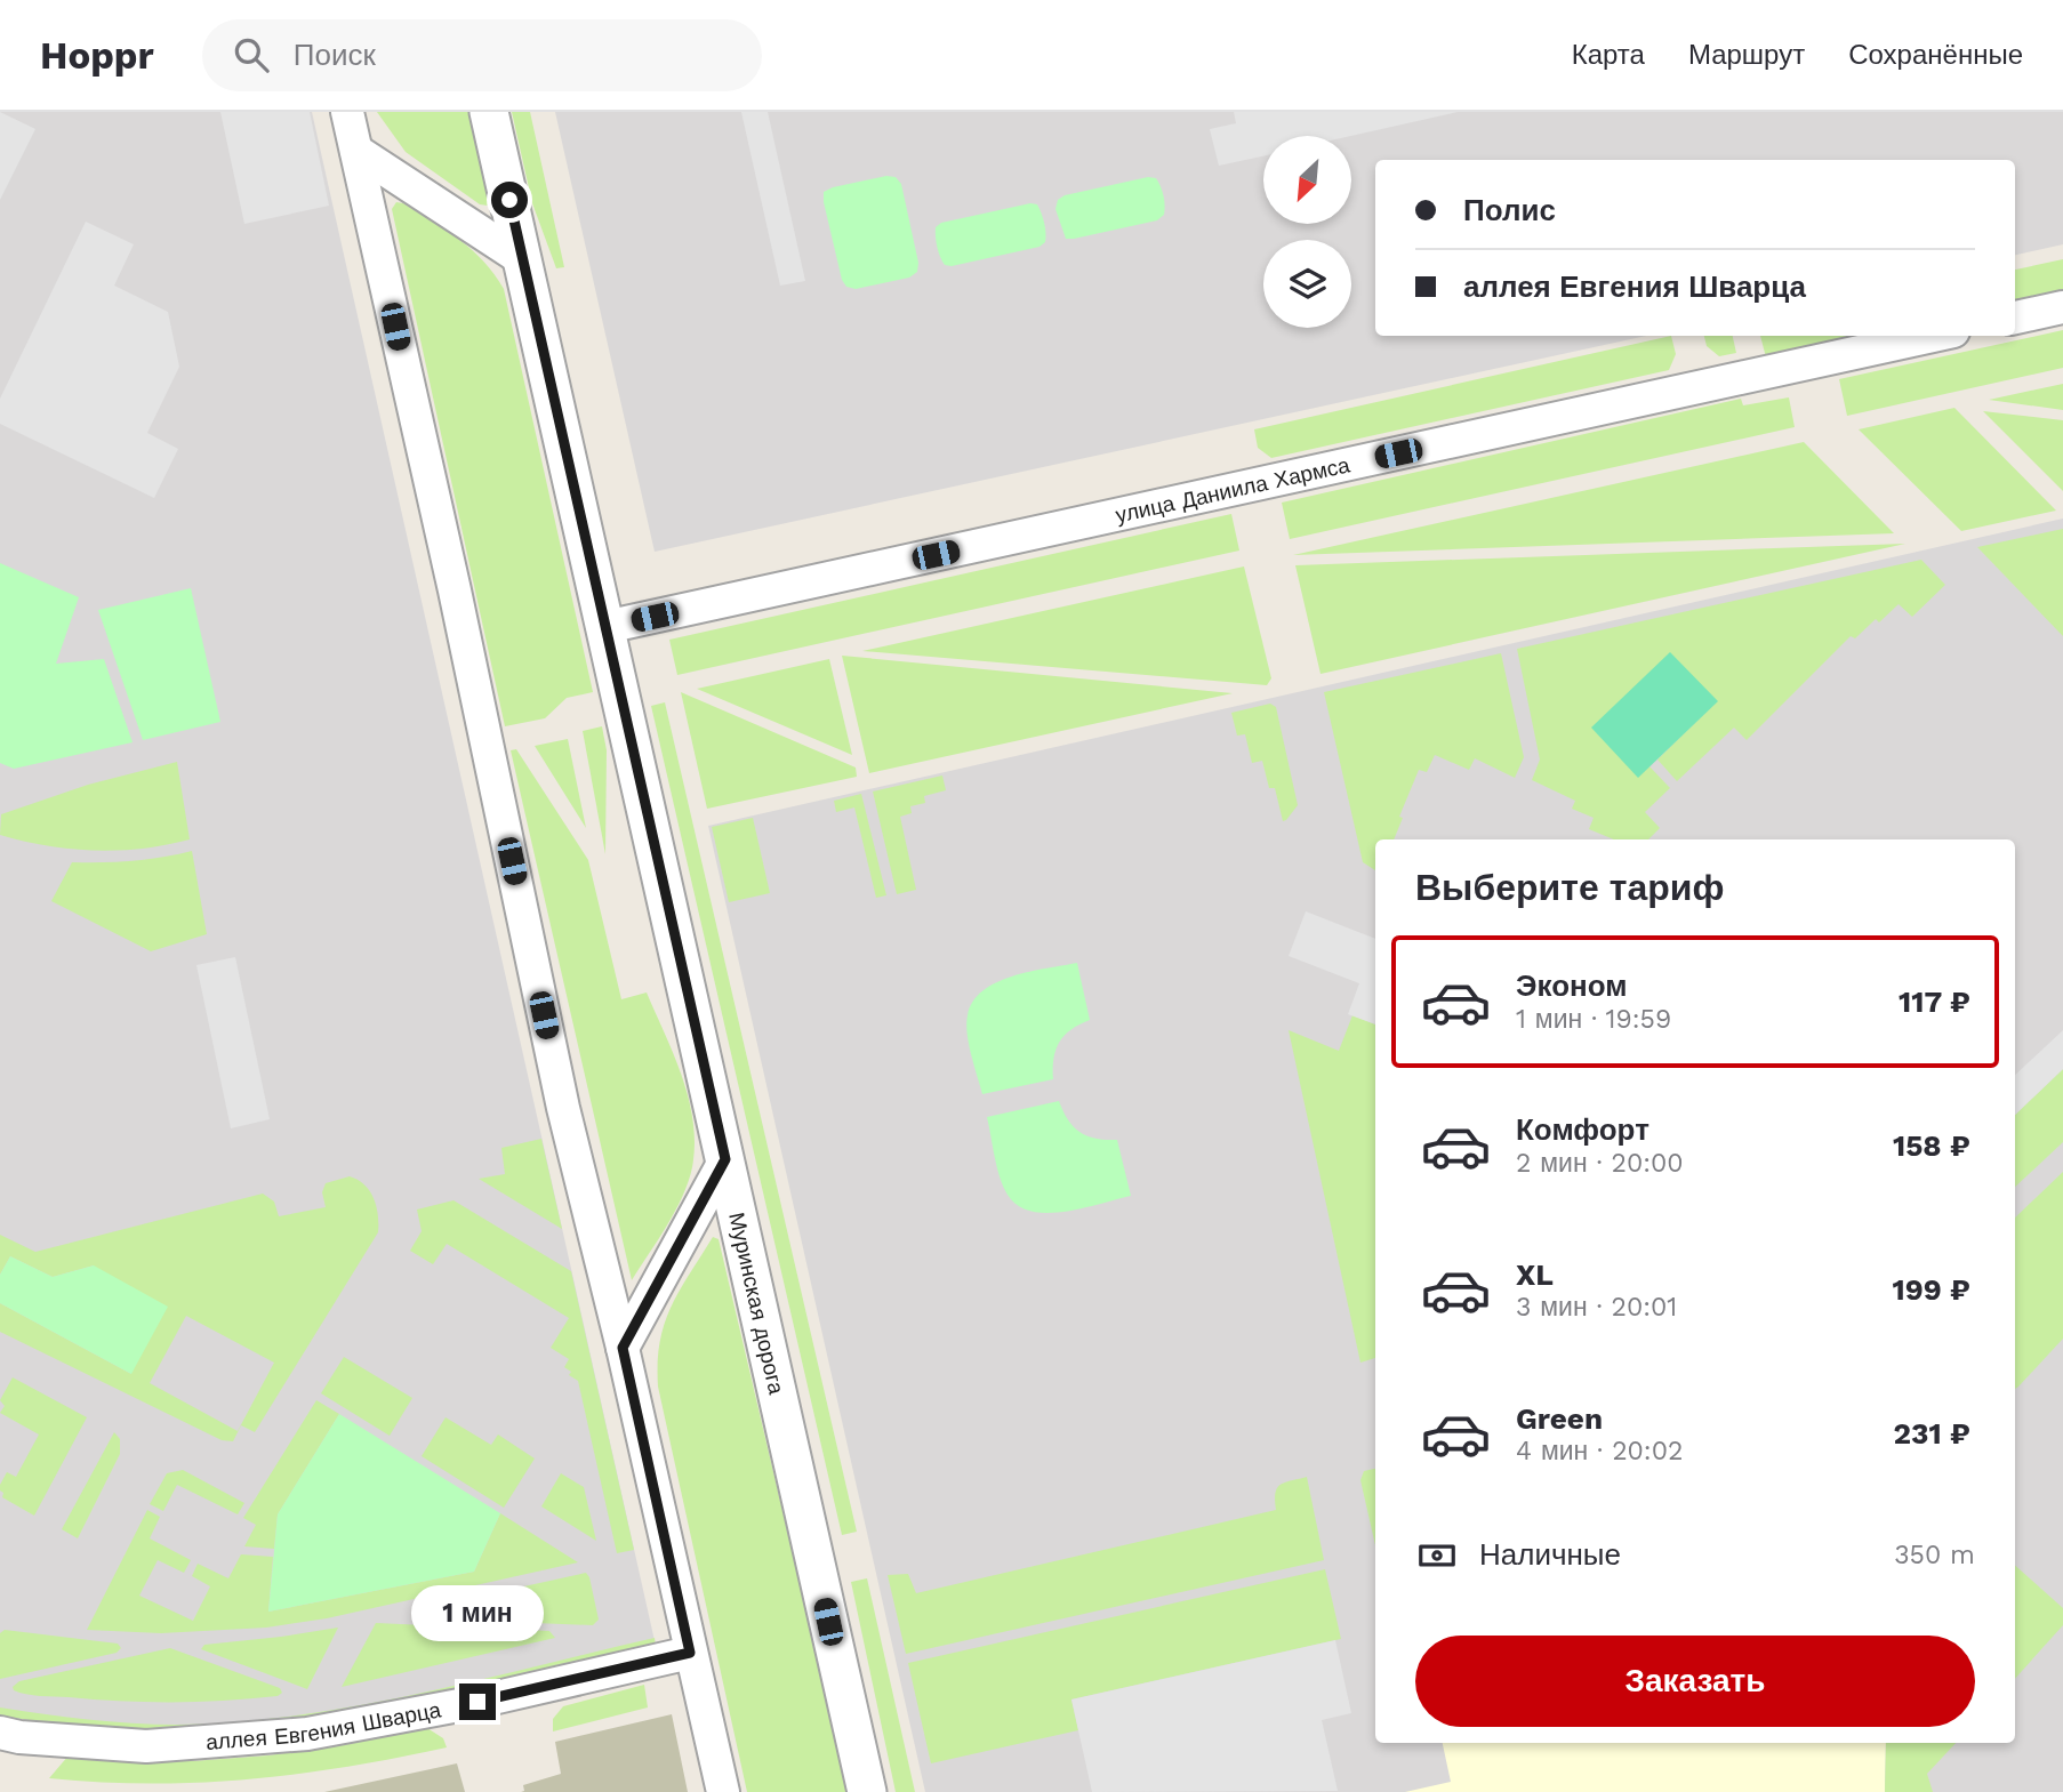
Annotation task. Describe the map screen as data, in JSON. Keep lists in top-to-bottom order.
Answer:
{
  "streets": {
    "street": ["улица Даниила Хармса", "Муринская дорога", "аллея Евгения Шварца"]
  },
  "crossings": [
    ["улица Даниила Хармса", "Муринская дорога"]
  ],
  "north": "bottom left",
  "page": {
    "header": "Hoppr",
    "search": "Поиск",
    "nav": ["Карта", "Маршрут", "Сохранённые"],
    "banner": ["Полис", "аллея Евгения Шварца"],
    "heading": "Выберите тариф",
    "list": [
      {
        "name": "Эконом",
        "note": "1 мин · 19:59",
        "value": "117 ₽"
      },
      {
        "name": "Комфорт",
        "note": "2 мин · 20:00",
        "value": "158 ₽"
      },
      {
        "name": "XL",
        "note": "3 мин · 20:01",
        "value": "199 ₽"
      },
      {
        "name": "Green",
        "note": "4 мин · 20:02",
        "value": "231 ₽"
      }
    ],
    "pay": ["Наличные", "350 m"],
    "bubble": "1 мин",
    "buttons": "Заказать"
  }
}
